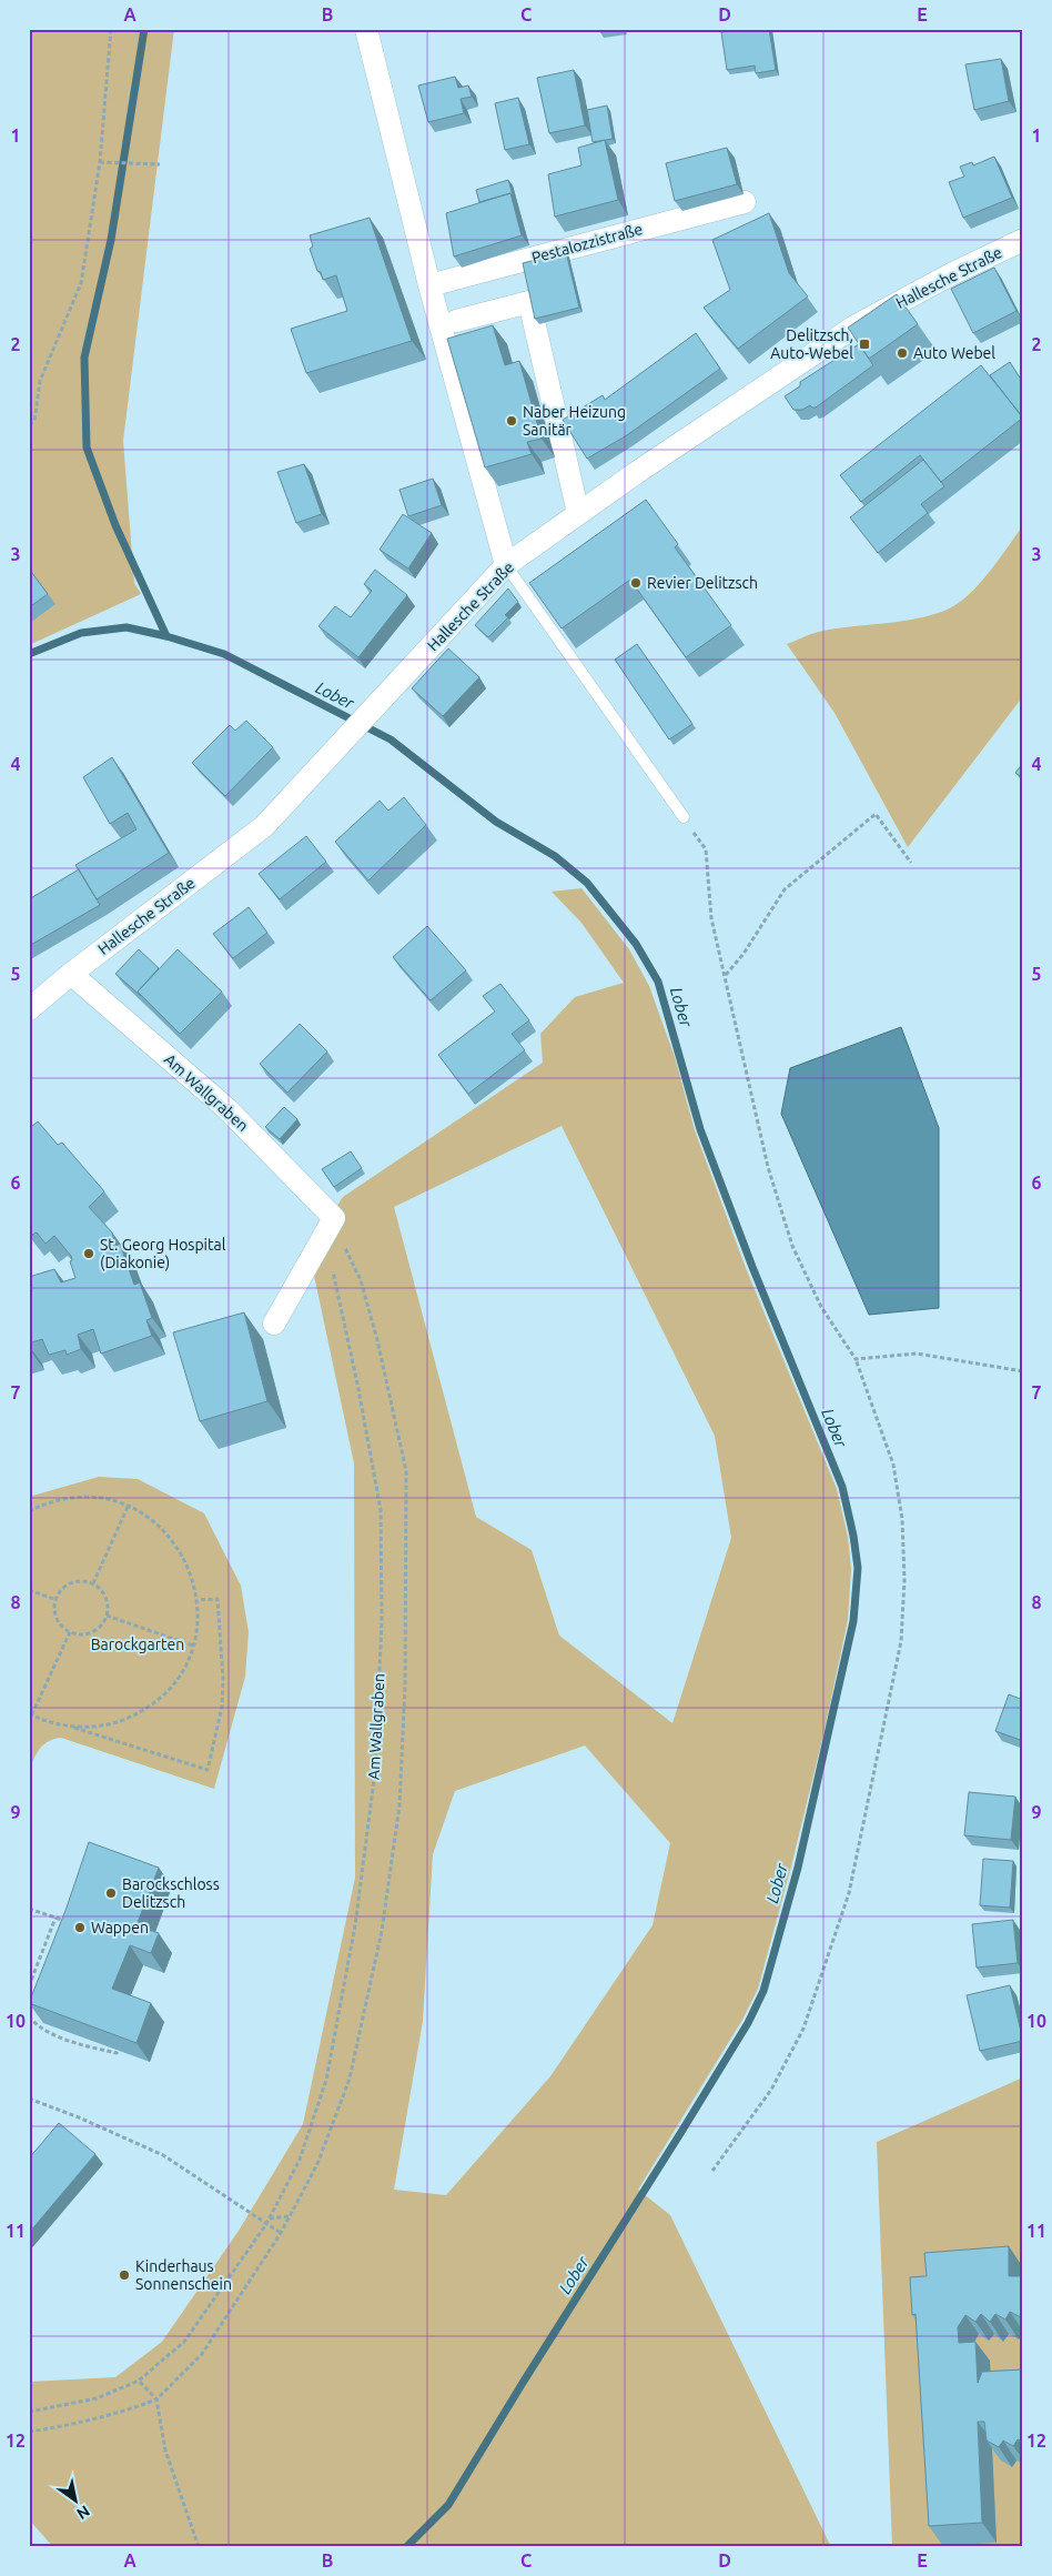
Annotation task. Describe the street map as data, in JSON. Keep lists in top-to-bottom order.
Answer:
{
  "streets": {
    "street": ["Pestalozzistraße", "Hallesche Straße", "Am Wallgraben"]
  },
  "crossings": [
    ["Hallesche Straße", "Am Wallgraben"]
  ],
  "water": ["Lober"],
  "parks": ["Barockgarten"],
  "places": {
    "transit": ["Delitzsch, Auto-Webel"],
    "other": [
      "Auto Webel",
      "Naber Heizung Sanitär",
      "Revier Delitzsch",
      "St. Georg Hospital (Diakonie)",
      "Barockschloss Delitzsch",
      "Wappen",
      "Kinderhaus Sonnenschein"
    ]
  },
  "north": "bottom right",
  "grid": {
    "columns": [
      "A",
      "B",
      "C",
      "D",
      "E"
    ],
    "rows": [
      "1",
      "2",
      "3",
      "4",
      "5",
      "6",
      "7",
      "8",
      "9",
      "10",
      "11",
      "12"
    ]
  }
}
